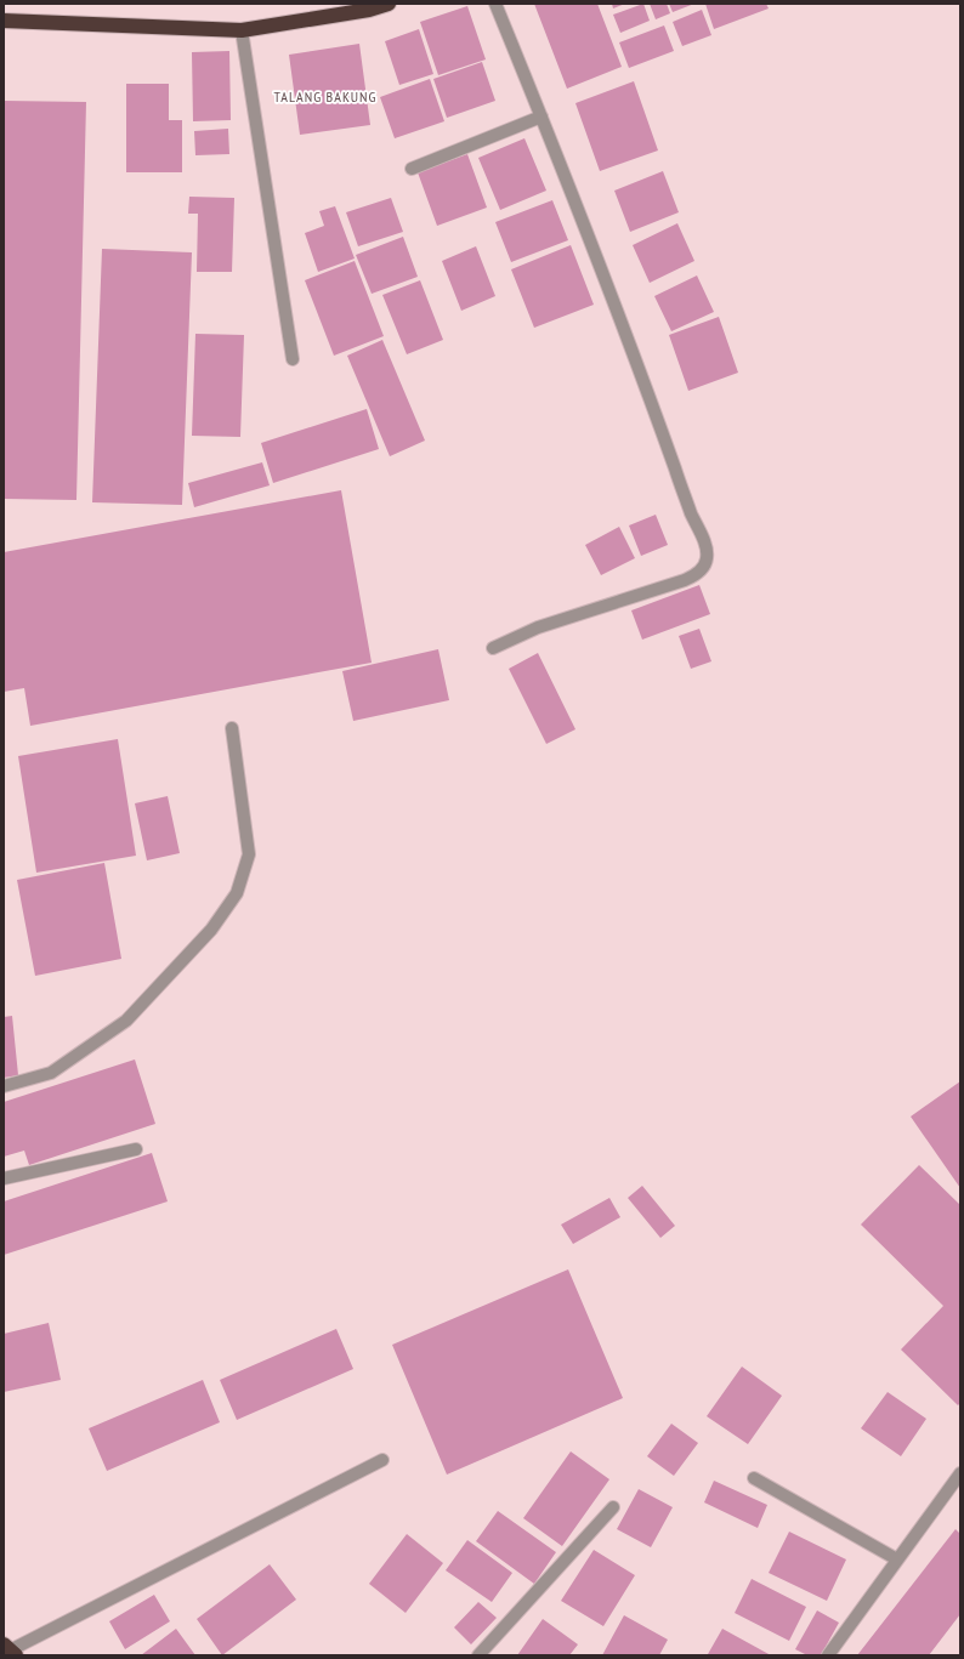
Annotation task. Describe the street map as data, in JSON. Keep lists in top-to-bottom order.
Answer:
{
  "districts": ["TALANG BAKUNG"]
}
